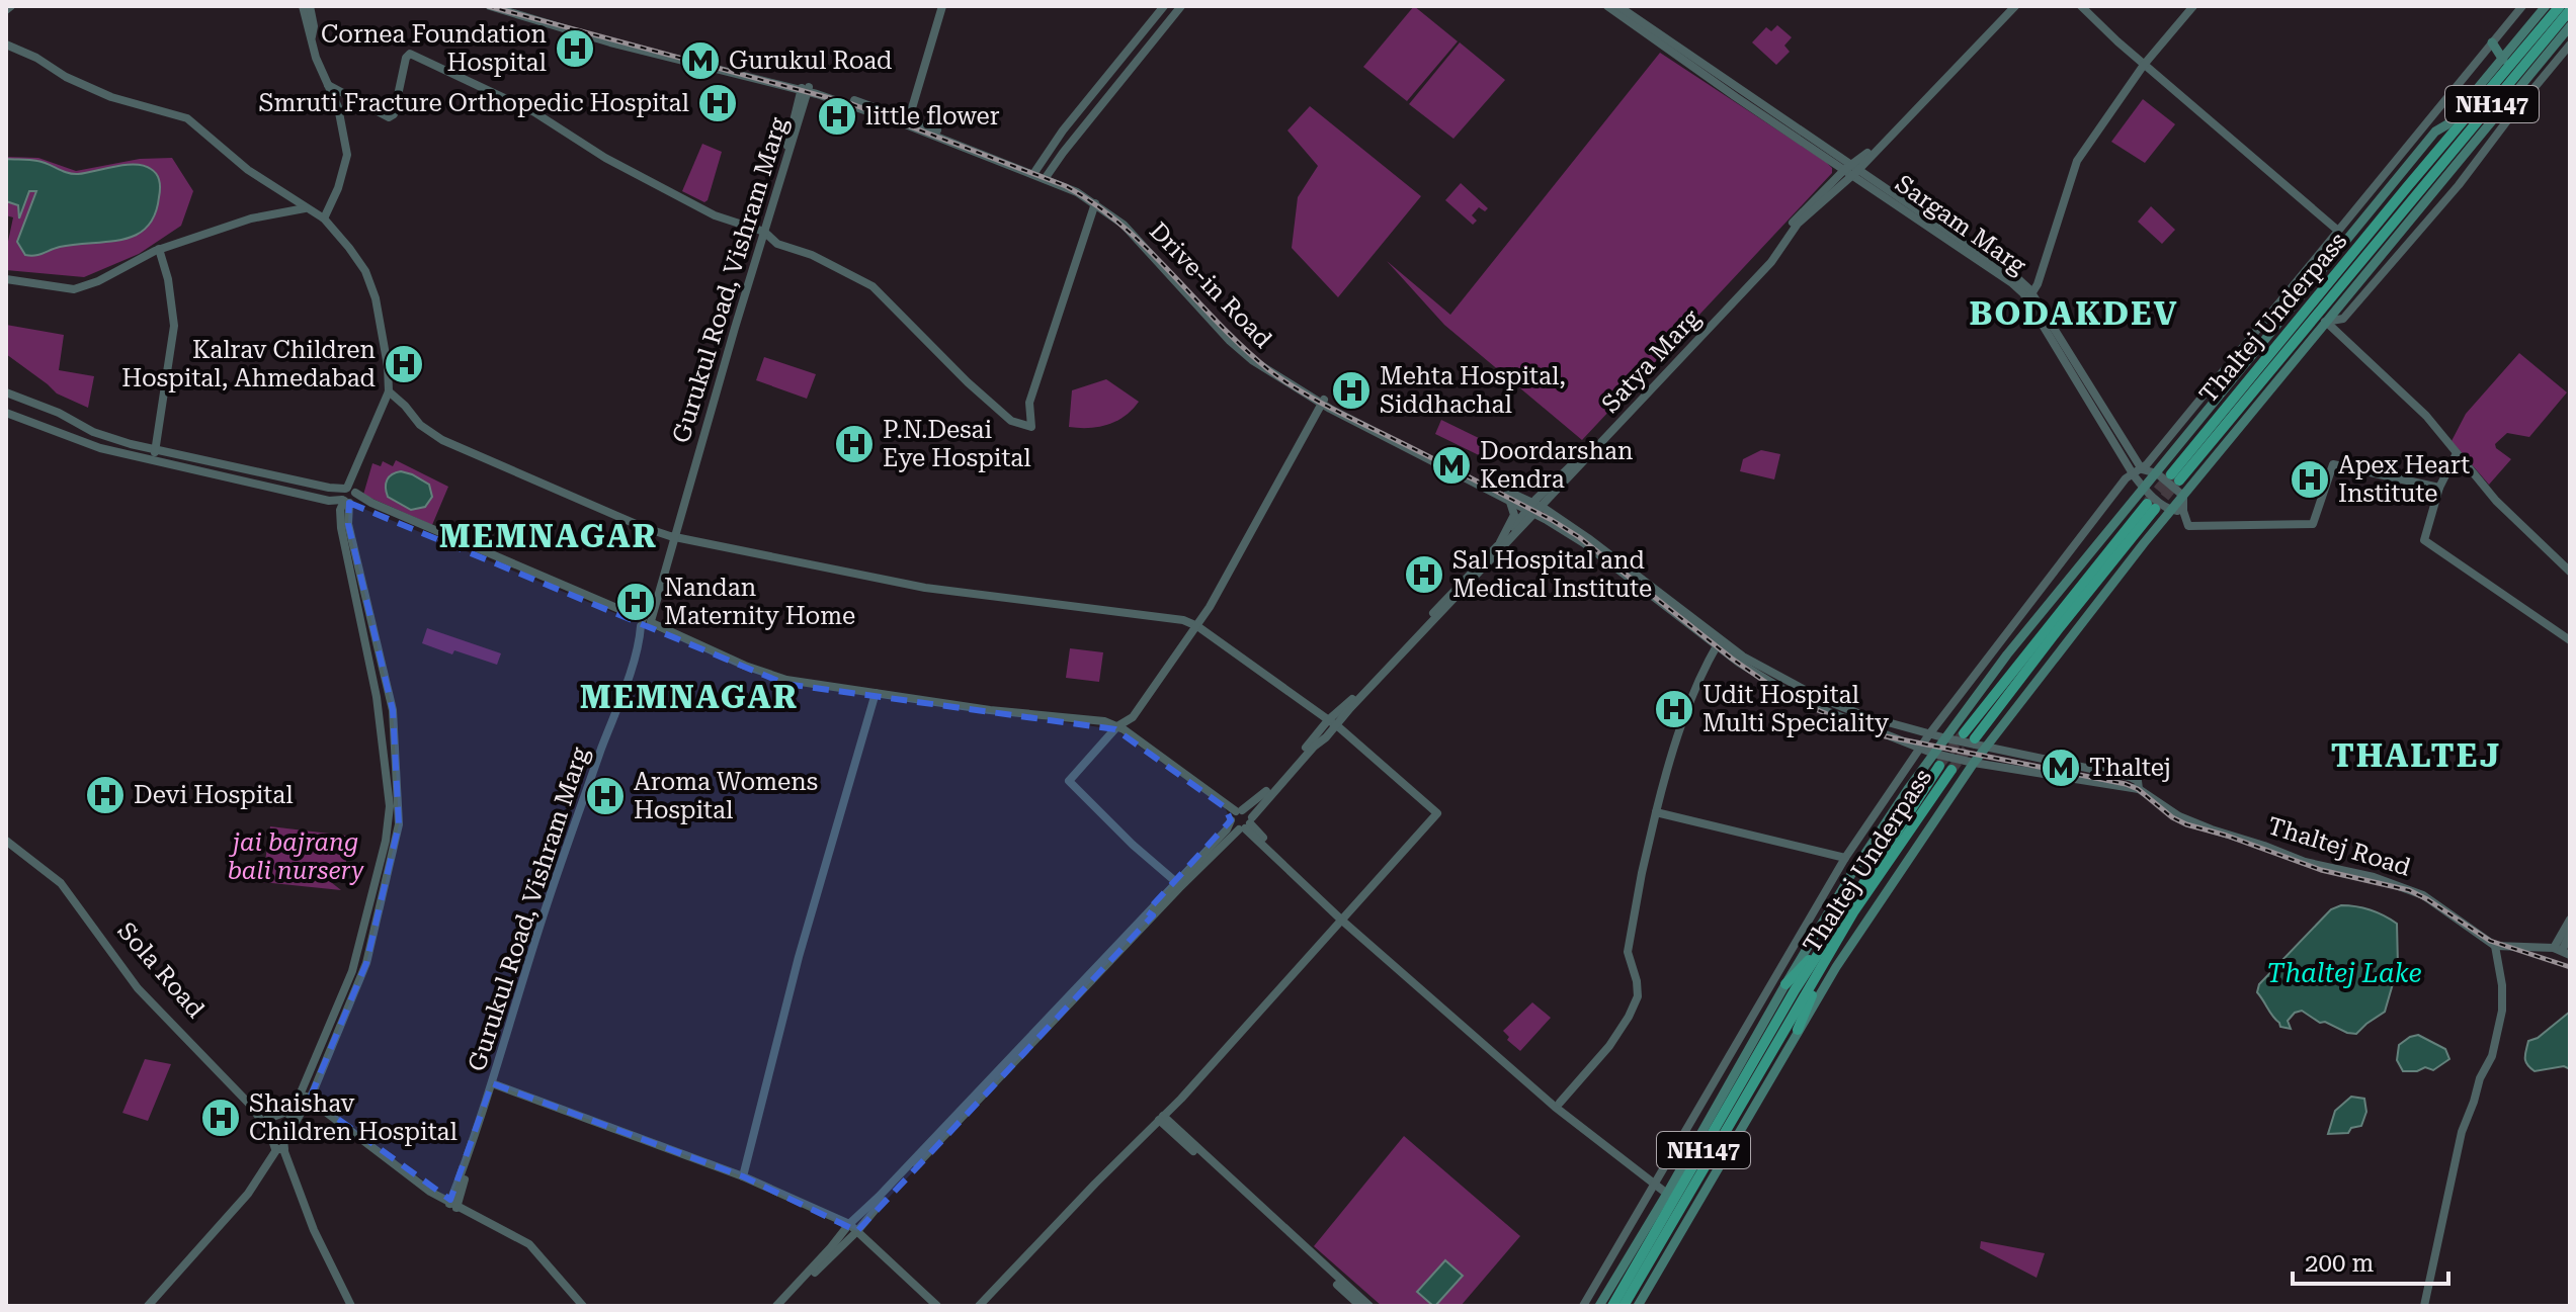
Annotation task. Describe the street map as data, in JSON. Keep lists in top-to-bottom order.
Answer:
{
  "streets": {
    "highway": ["NH147", "Thaltej Underpass"],
    "street": [
      "Sargam Marg",
      "Gurukul Road, Vishram Marg",
      "Drive-in Road",
      "Satya Marg",
      "Thaltej Road",
      "Sola Road"
    ]
  },
  "crossings": [
    ["NH147", "Thaltej Underpass"],
    ["Sargam Marg", "Satya Marg"],
    ["Gurukul Road, Vishram Marg", "Drive-in Road"],
    ["Drive-in Road", "Satya Marg"],
    ["Drive-in Road", "Thaltej Road"]
  ],
  "districts": [
    "BODAKDEV",
    "MEMNAGAR",
    "MEMNAGAR",
    "THALTEJ"
  ],
  "water": ["Thaltej Lake"],
  "parks": ["jai bajrang bali nursery"],
  "places": {
    "hospital": [
      "Cornea Foundation Hospital",
      "Smruti Fracture Orthopedic Hospital",
      "little flower",
      "Kalrav Children Hospital, Ahmedabad",
      "Mehta Hospital, Siddhachal",
      "P.N.Desai Eye Hospital",
      "Apex Heart Institute",
      "Sal Hospital and Medical Institute",
      "Nandan Maternity Home",
      "Udit Hospital Multi Speciality",
      "Devi Hospital",
      "Aroma Womens Hospital",
      "Shaishav Children Hospital"
    ],
    "metro station": ["Gurukul Road", "Doordarshan Kendra", "Thaltej"]
  },
  "scale_bar": "200 m"
}
